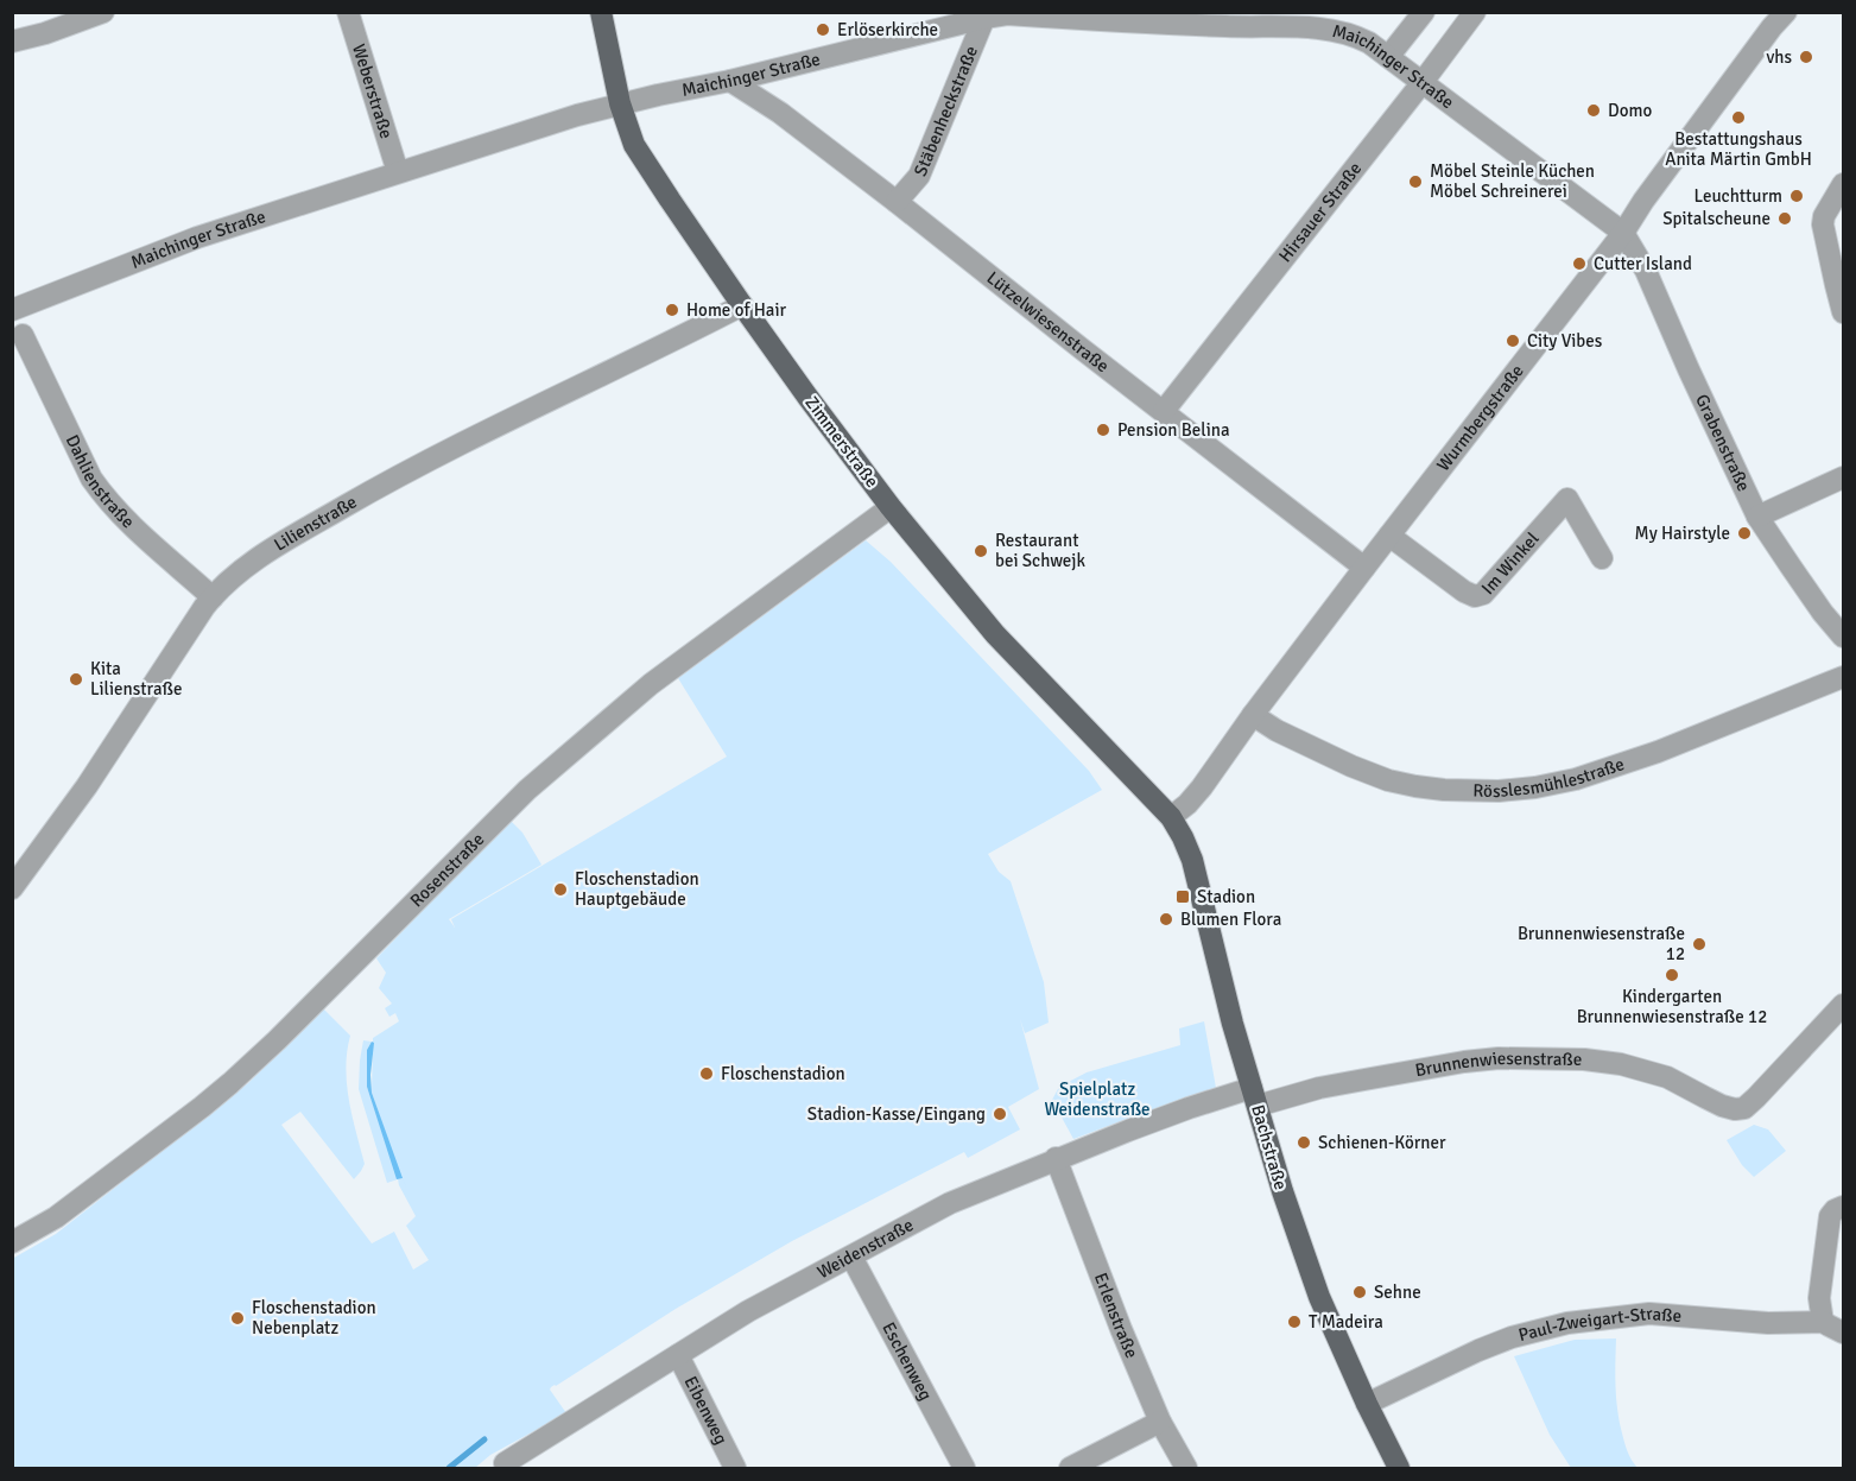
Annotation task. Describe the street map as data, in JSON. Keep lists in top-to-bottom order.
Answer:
{
  "streets": {
    "main road": ["Zimmerstraße", "Bachstraße"],
    "street": [
      "Maichinger Straße",
      "Weberstraße",
      "Stäbenheckstraße",
      "Hirsauer Straße",
      "Lützelwiesenstraße",
      "Wurmbergstraße",
      "Grabenstraße",
      "Dahlienstraße",
      "Lilienstraße",
      "Im Winkel",
      "Rösslesmühlestraße",
      "Rosenstraße",
      "Brunnenwiesenstraße",
      "Weidenstraße",
      "Erlenstraße",
      "Paul-Zweigart-Straße",
      "Eschenweg",
      "Eibenweg"
    ]
  },
  "crossings": [
    ["Maichinger Straße", "Weberstraße"],
    ["Maichinger Straße", "Stäbenheckstraße"],
    ["Maichinger Straße", "Hirsauer Straße"],
    ["Maichinger Straße", "Lützelwiesenstraße"],
    ["Maichinger Straße", "Wurmbergstraße"],
    ["Maichinger Straße", "Zimmerstraße"],
    ["Maichinger Straße", "Grabenstraße"],
    ["Stäbenheckstraße", "Lützelwiesenstraße"],
    ["Hirsauer Straße", "Lützelwiesenstraße"],
    ["Lützelwiesenstraße", "Wurmbergstraße"],
    ["Wurmbergstraße", "Zimmerstraße"],
    ["Wurmbergstraße", "Grabenstraße"],
    ["Wurmbergstraße", "Im Winkel"],
    ["Wurmbergstraße", "Rösslesmühlestraße"],
    ["Wurmbergstraße", "Bachstraße"],
    ["Zimmerstraße", "Lilienstraße"],
    ["Zimmerstraße", "Rosenstraße"],
    ["Zimmerstraße", "Bachstraße"],
    ["Dahlienstraße", "Lilienstraße"],
    ["Brunnenwiesenstraße", "Bachstraße"],
    ["Brunnenwiesenstraße", "Weidenstraße"],
    ["Bachstraße", "Weidenstraße"],
    ["Bachstraße", "Paul-Zweigart-Straße"],
    ["Weidenstraße", "Erlenstraße"],
    ["Weidenstraße", "Eschenweg"],
    ["Weidenstraße", "Eibenweg"]
  ],
  "parks": ["Spielplatz Weidenstraße"],
  "places": {
    "other": [
      "Erlöserkirche",
      "vhs",
      "Domo",
      "Bestattungshaus Anita Märtin GmbH",
      "Möbel Steinle Küchen Möbel Schreinerei",
      "Leuchtturm",
      "Spitalscheune",
      "Cutter Island",
      "Home of Hair",
      "City Vibes",
      "Pension Belina",
      "My Hairstyle",
      "Restaurant bei Schwejk",
      "Kita Lilienstraße",
      "Floschenstadion Hauptgebäude",
      "Blumen Flora",
      "Brunnenwiesenstraße 12",
      "Kindergarten Brunnenwiesenstraße 12",
      "Floschenstadion",
      "Stadion-Kasse/Eingang",
      "Schienen-Körner",
      "Sehne",
      "Floschenstadion Nebenplatz",
      "T Madeira"
    ],
    "transit": ["Stadion"]
  }
}
